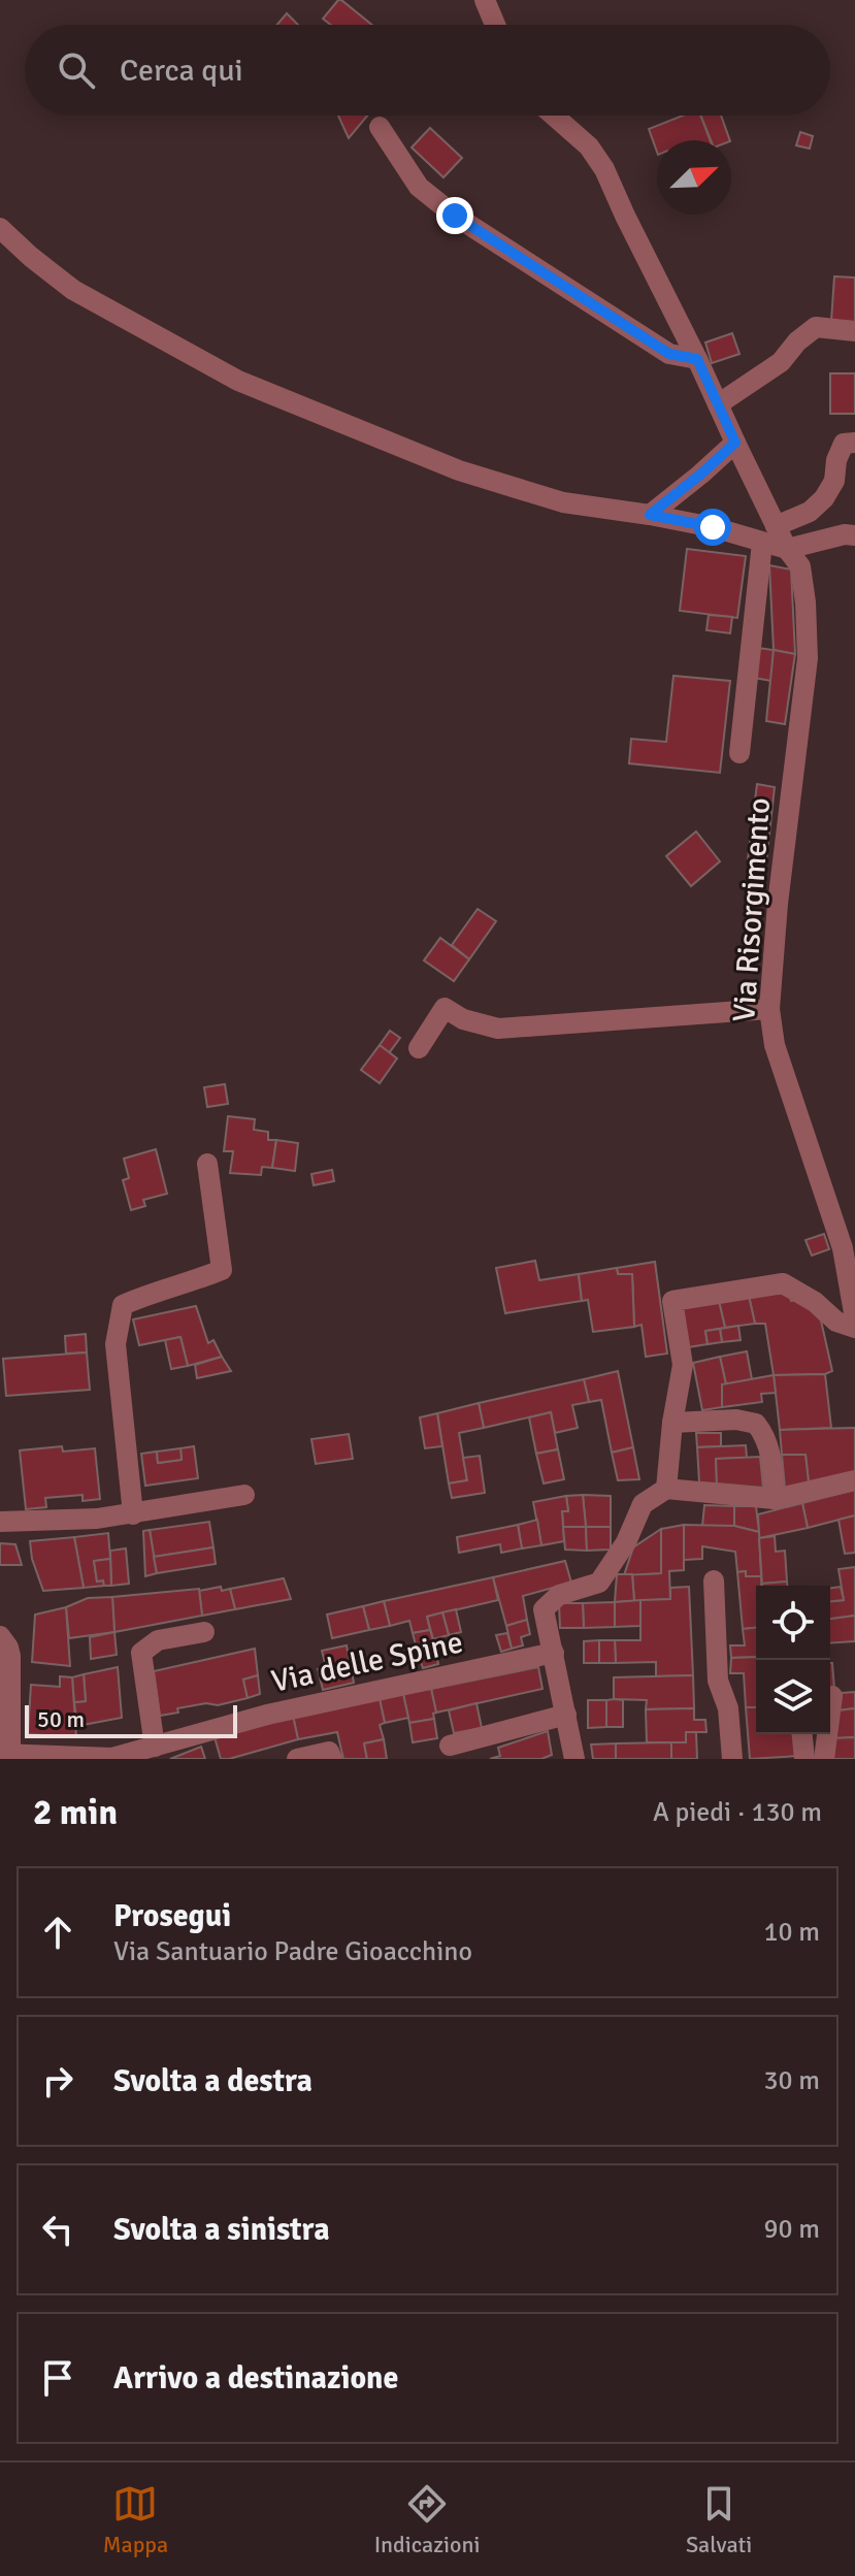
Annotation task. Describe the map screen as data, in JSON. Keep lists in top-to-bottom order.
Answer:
{
  "streets": {
    "street": ["Via Risorgimento", "Via delle Spine"]
  },
  "scale_bar": "50 m",
  "north": "top right",
  "page": {
    "search": "Cerca qui",
    "scale": "50 m",
    "heading": ["2 min", "A piedi · 130 m"],
    "list": [
      ["Prosegui", "Via Santuario Padre Gioacchino", "10 m"],
      ["Svolta a destra", "30 m"],
      ["Svolta a sinistra", "90 m"],
      "Arrivo a destinazione"
    ],
    "nav": ["Mappa", "Indicazioni", "Salvati"]
  }
}
